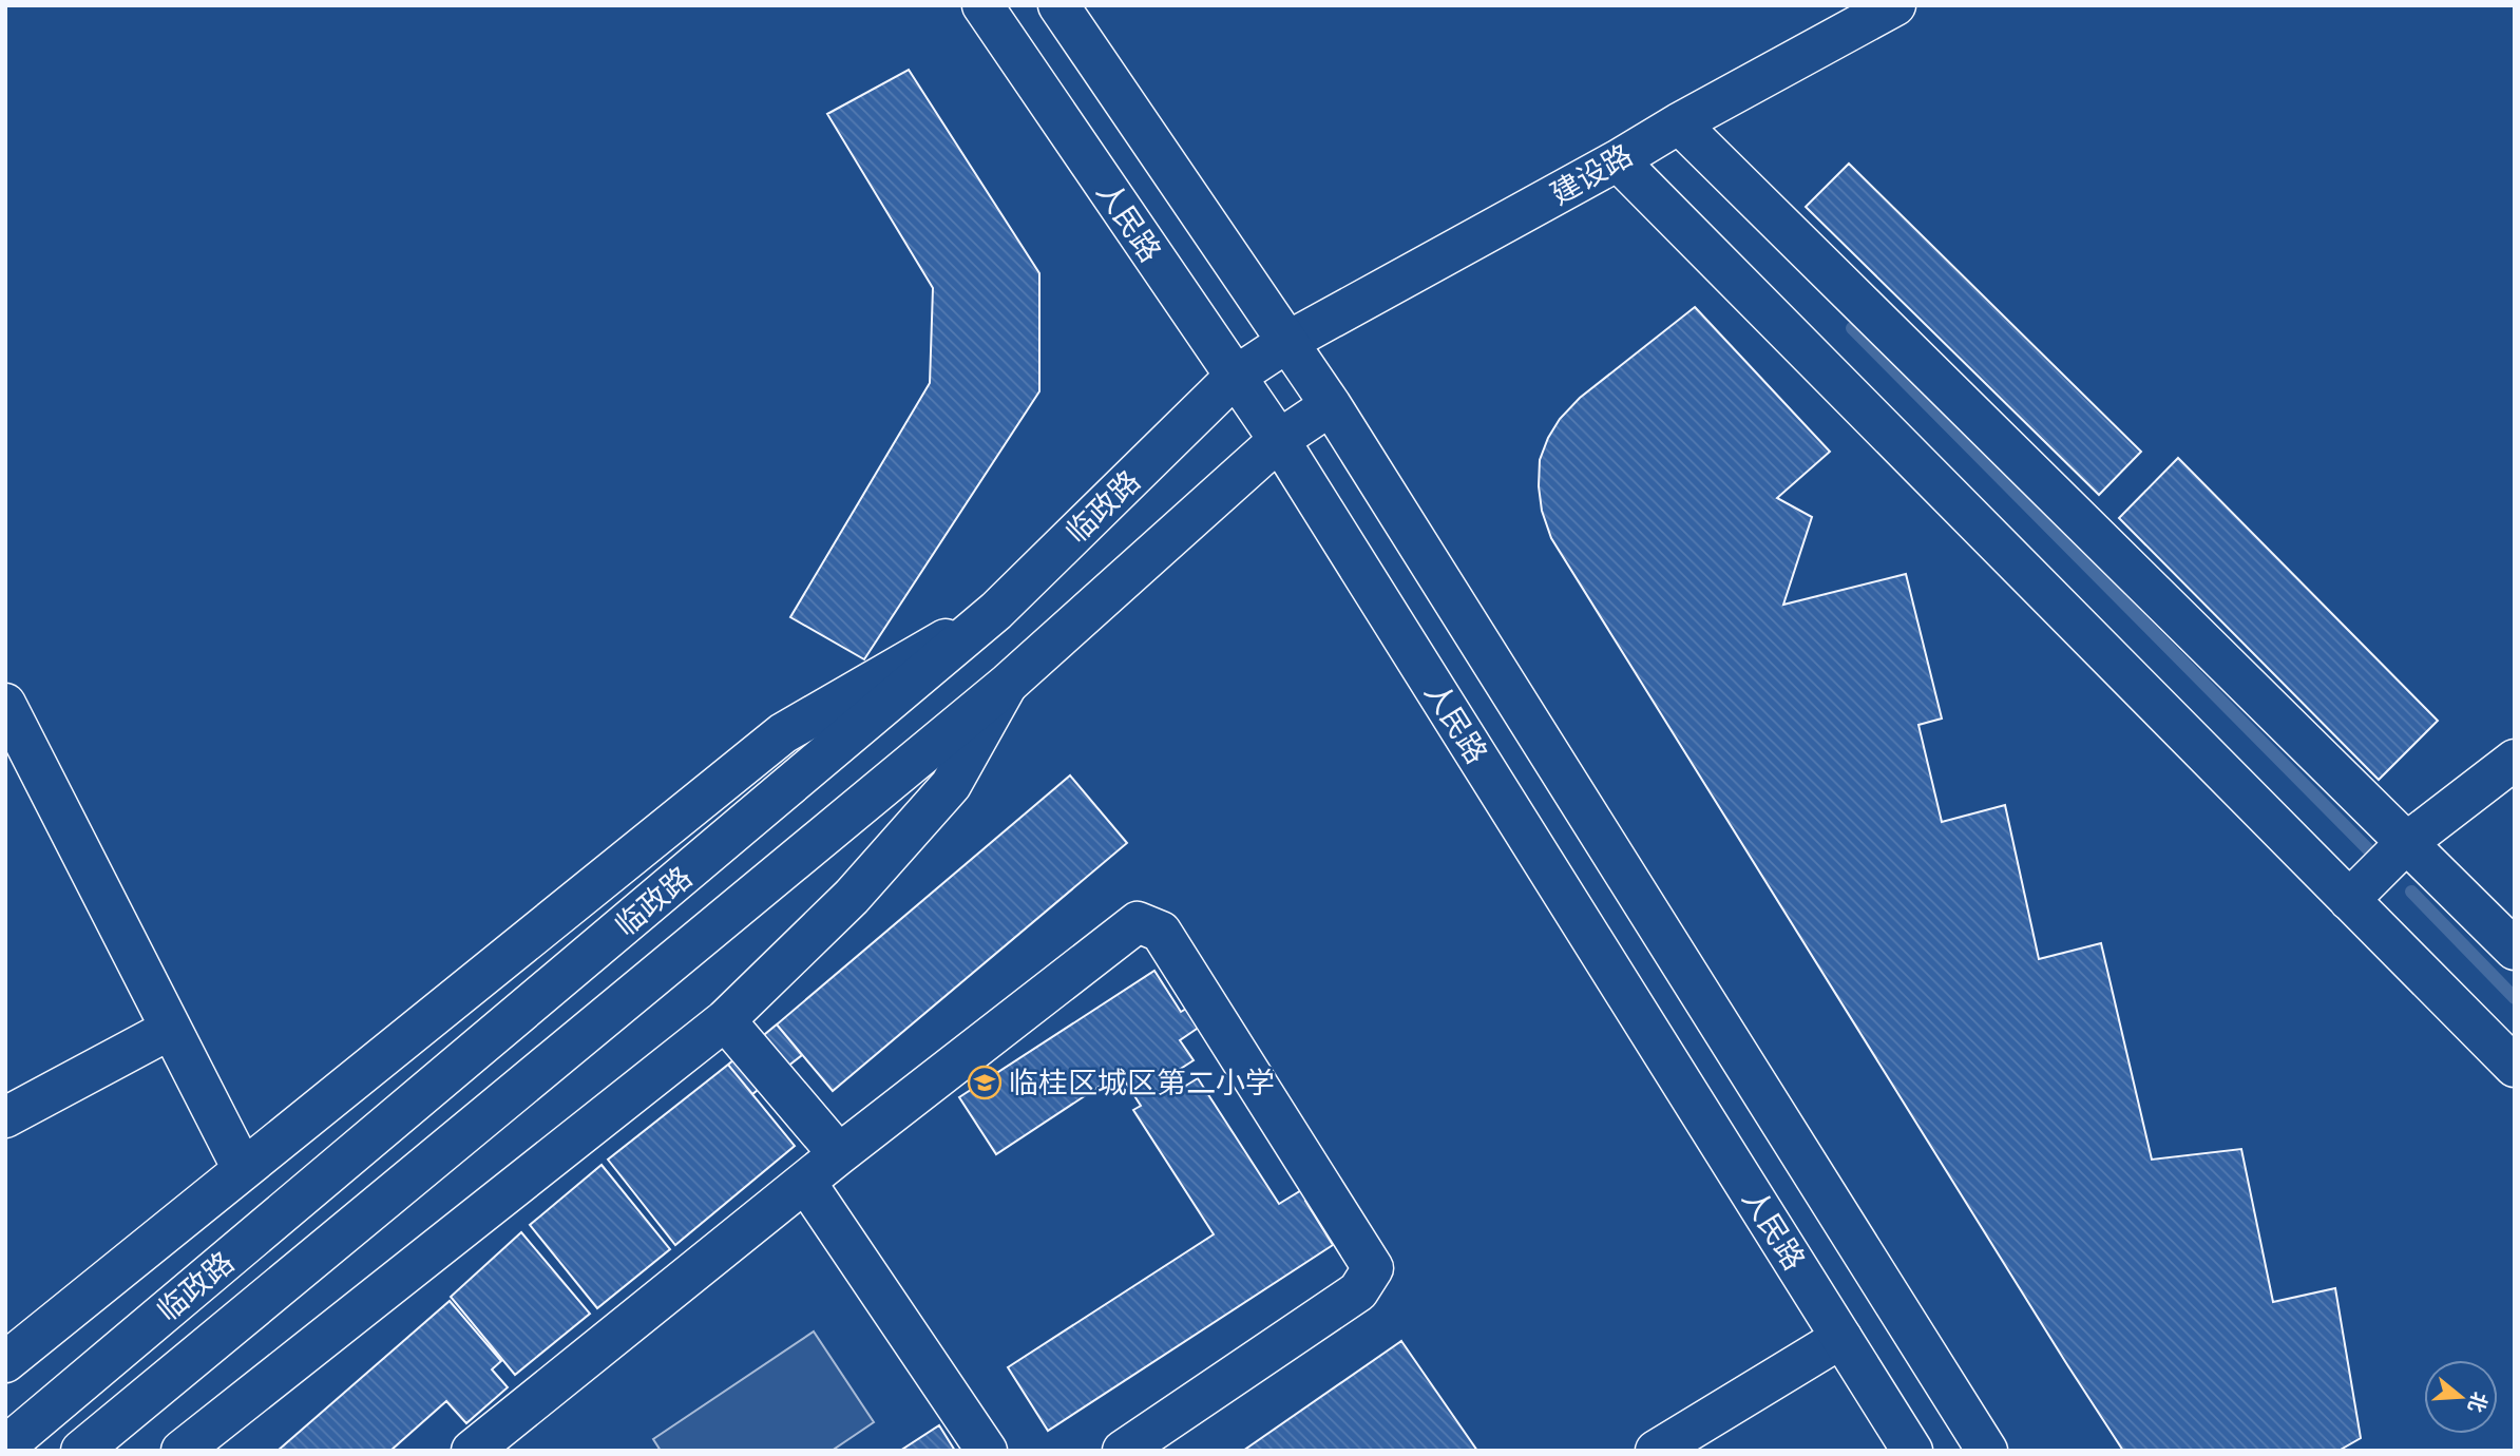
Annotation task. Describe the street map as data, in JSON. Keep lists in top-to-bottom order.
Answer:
{
  "streets": {
    "main road": ["建设路", "人民路", "临政路"]
  },
  "crossings": [
    ["建设路", "人民路"],
    ["建设路", "临政路"],
    ["人民路", "临政路"]
  ],
  "places": {
    "school or university": ["临桂区城区第二小学"]
  },
  "north": "right"
}
